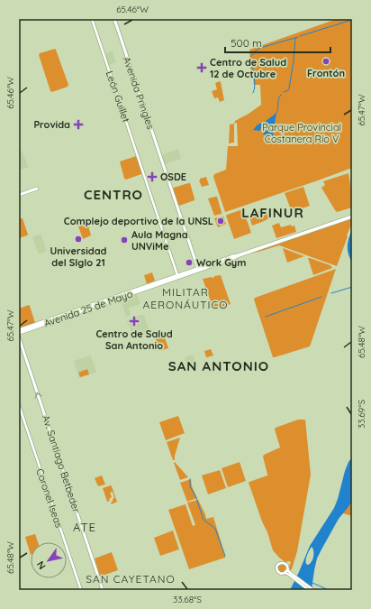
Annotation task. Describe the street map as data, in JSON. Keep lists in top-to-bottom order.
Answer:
{
  "streets": {
    "main road": ["Avenida Pringles", "Avenida 25 de Mayo", "Av. Santiago Betbeder"],
    "street": ["León Guillet", "Coronel Iseas"]
  },
  "crossings": [
    ["Avenida Pringles", "Avenida 25 de Mayo"],
    ["León Guillet", "Avenida 25 de Mayo"]
  ],
  "one_way": ["Av. Santiago Betbeder"],
  "districts": [
    "CENTRO",
    "LAFINUR",
    "MILITAR AERONÁUTICO",
    "SAN ANTONIO",
    "ATE",
    "SAN CAYETANO"
  ],
  "parks": ["Parque Provincial Costanera Río V"],
  "places": {
    "other": [
      "Frontón",
      "Complejo deportivo de la UNSL",
      "Universidad del SIglo 21",
      "Aula Magna UNViMe",
      "Work Gym"
    ],
    "health": [
      "Centro de Salud 12 de Octubre",
      "Provida",
      "OSDE",
      "Centro de Salud San Antonio"
    ]
  },
  "scale_bar": "500 m",
  "north": "bottom left",
  "coordinates": [
    "65.46°W",
    "65.47°W",
    "65.48°W",
    "33.69°S",
    "33.68°S"
  ]
}
